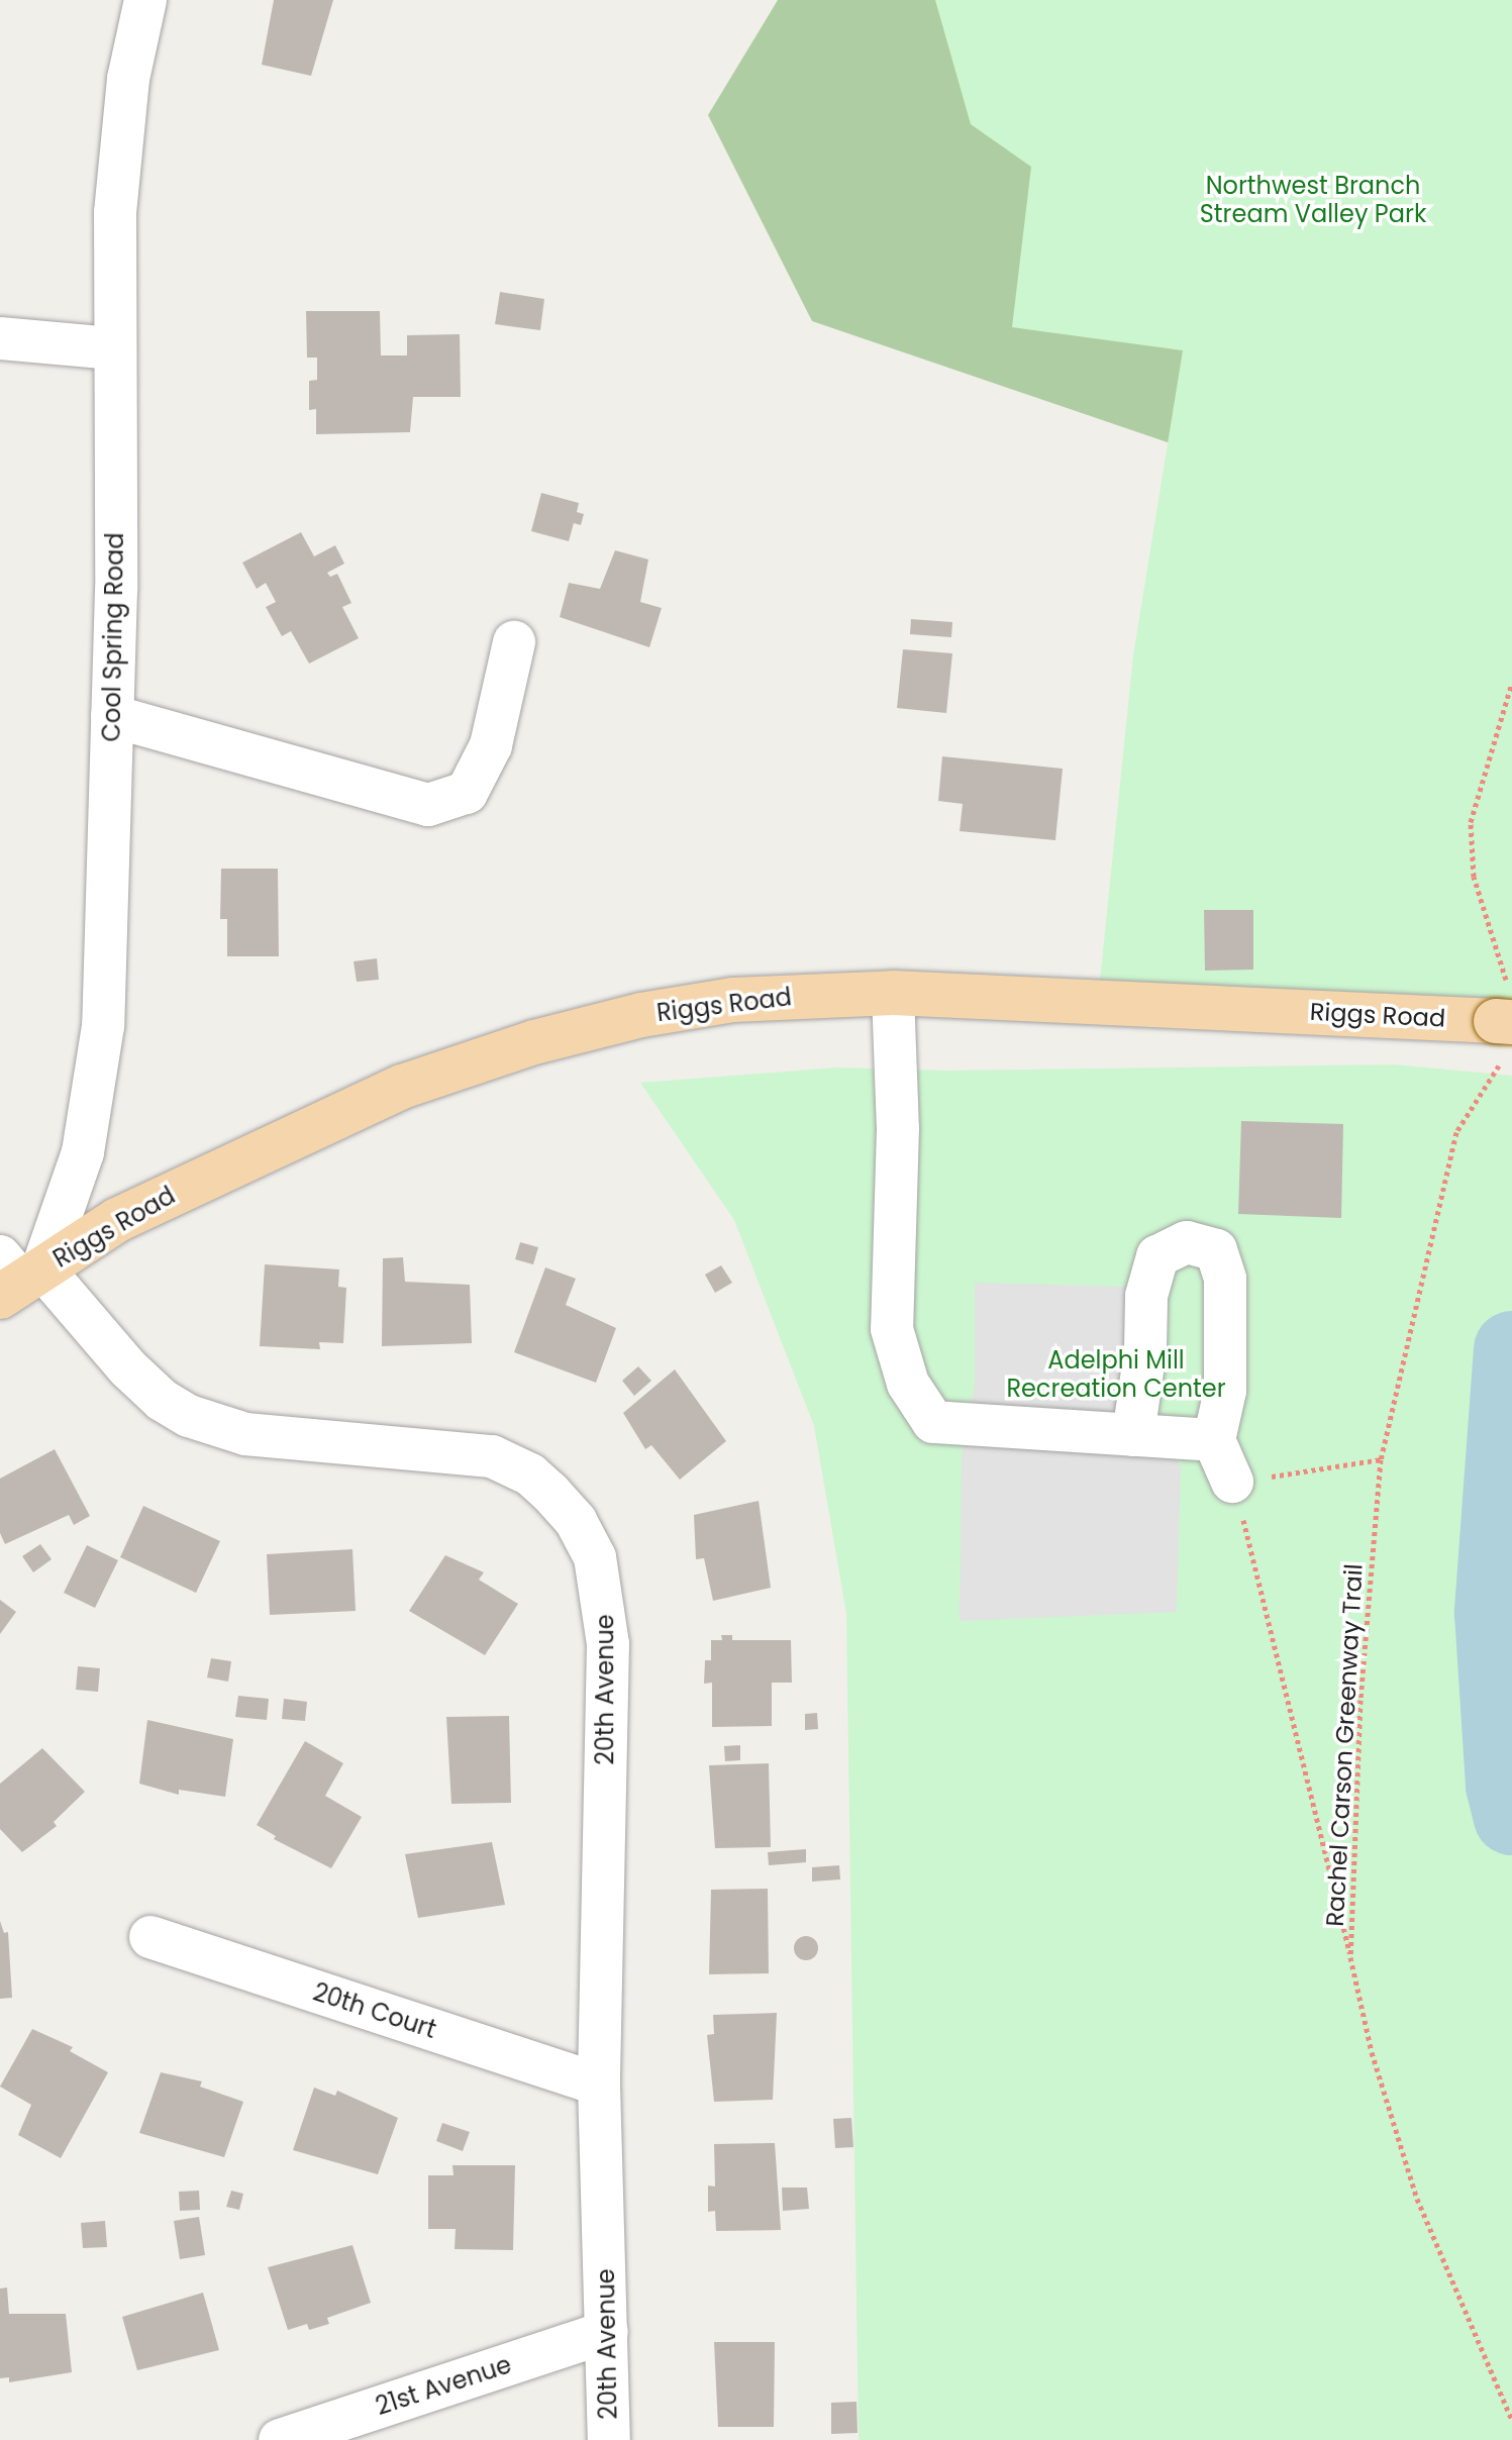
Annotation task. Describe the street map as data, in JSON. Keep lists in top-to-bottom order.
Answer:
{
  "streets": {
    "main road": ["Riggs Road"],
    "street": [
      "Cool Spring Road",
      "20th Avenue",
      "20th Court",
      "21st Avenue"
    ],
    "path": ["Rachel Carson Greenway Trail"]
  },
  "crossings": [
    ["Cool Spring Road", "Riggs Road"],
    ["Cool Spring Road", "20th Avenue"],
    ["Riggs Road", "20th Avenue"],
    ["20th Avenue", "20th Court"],
    ["20th Avenue", "21st Avenue"]
  ],
  "parks": ["Northwest Branch Stream Valley Park", "Adelphi Mill Recreation Center"]
}
